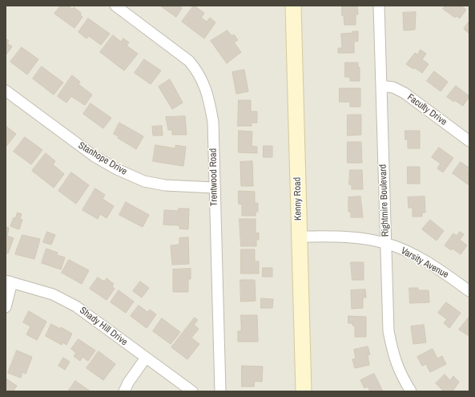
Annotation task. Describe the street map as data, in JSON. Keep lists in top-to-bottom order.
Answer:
{
  "streets": {
    "main road": ["Kenny Road"],
    "street": [
      "Faculty Drive",
      "Stanhope Drive",
      "Trentwood Road",
      "Rightmire Boulevard",
      "Varsity Avenue",
      "Shady Hill Drive"
    ]
  },
  "crossings": [
    ["Faculty Drive", "Rightmire Boulevard"],
    ["Stanhope Drive", "Trentwood Road"],
    ["Kenny Road", "Varsity Avenue"],
    ["Rightmire Boulevard", "Varsity Avenue"]
  ]
}
